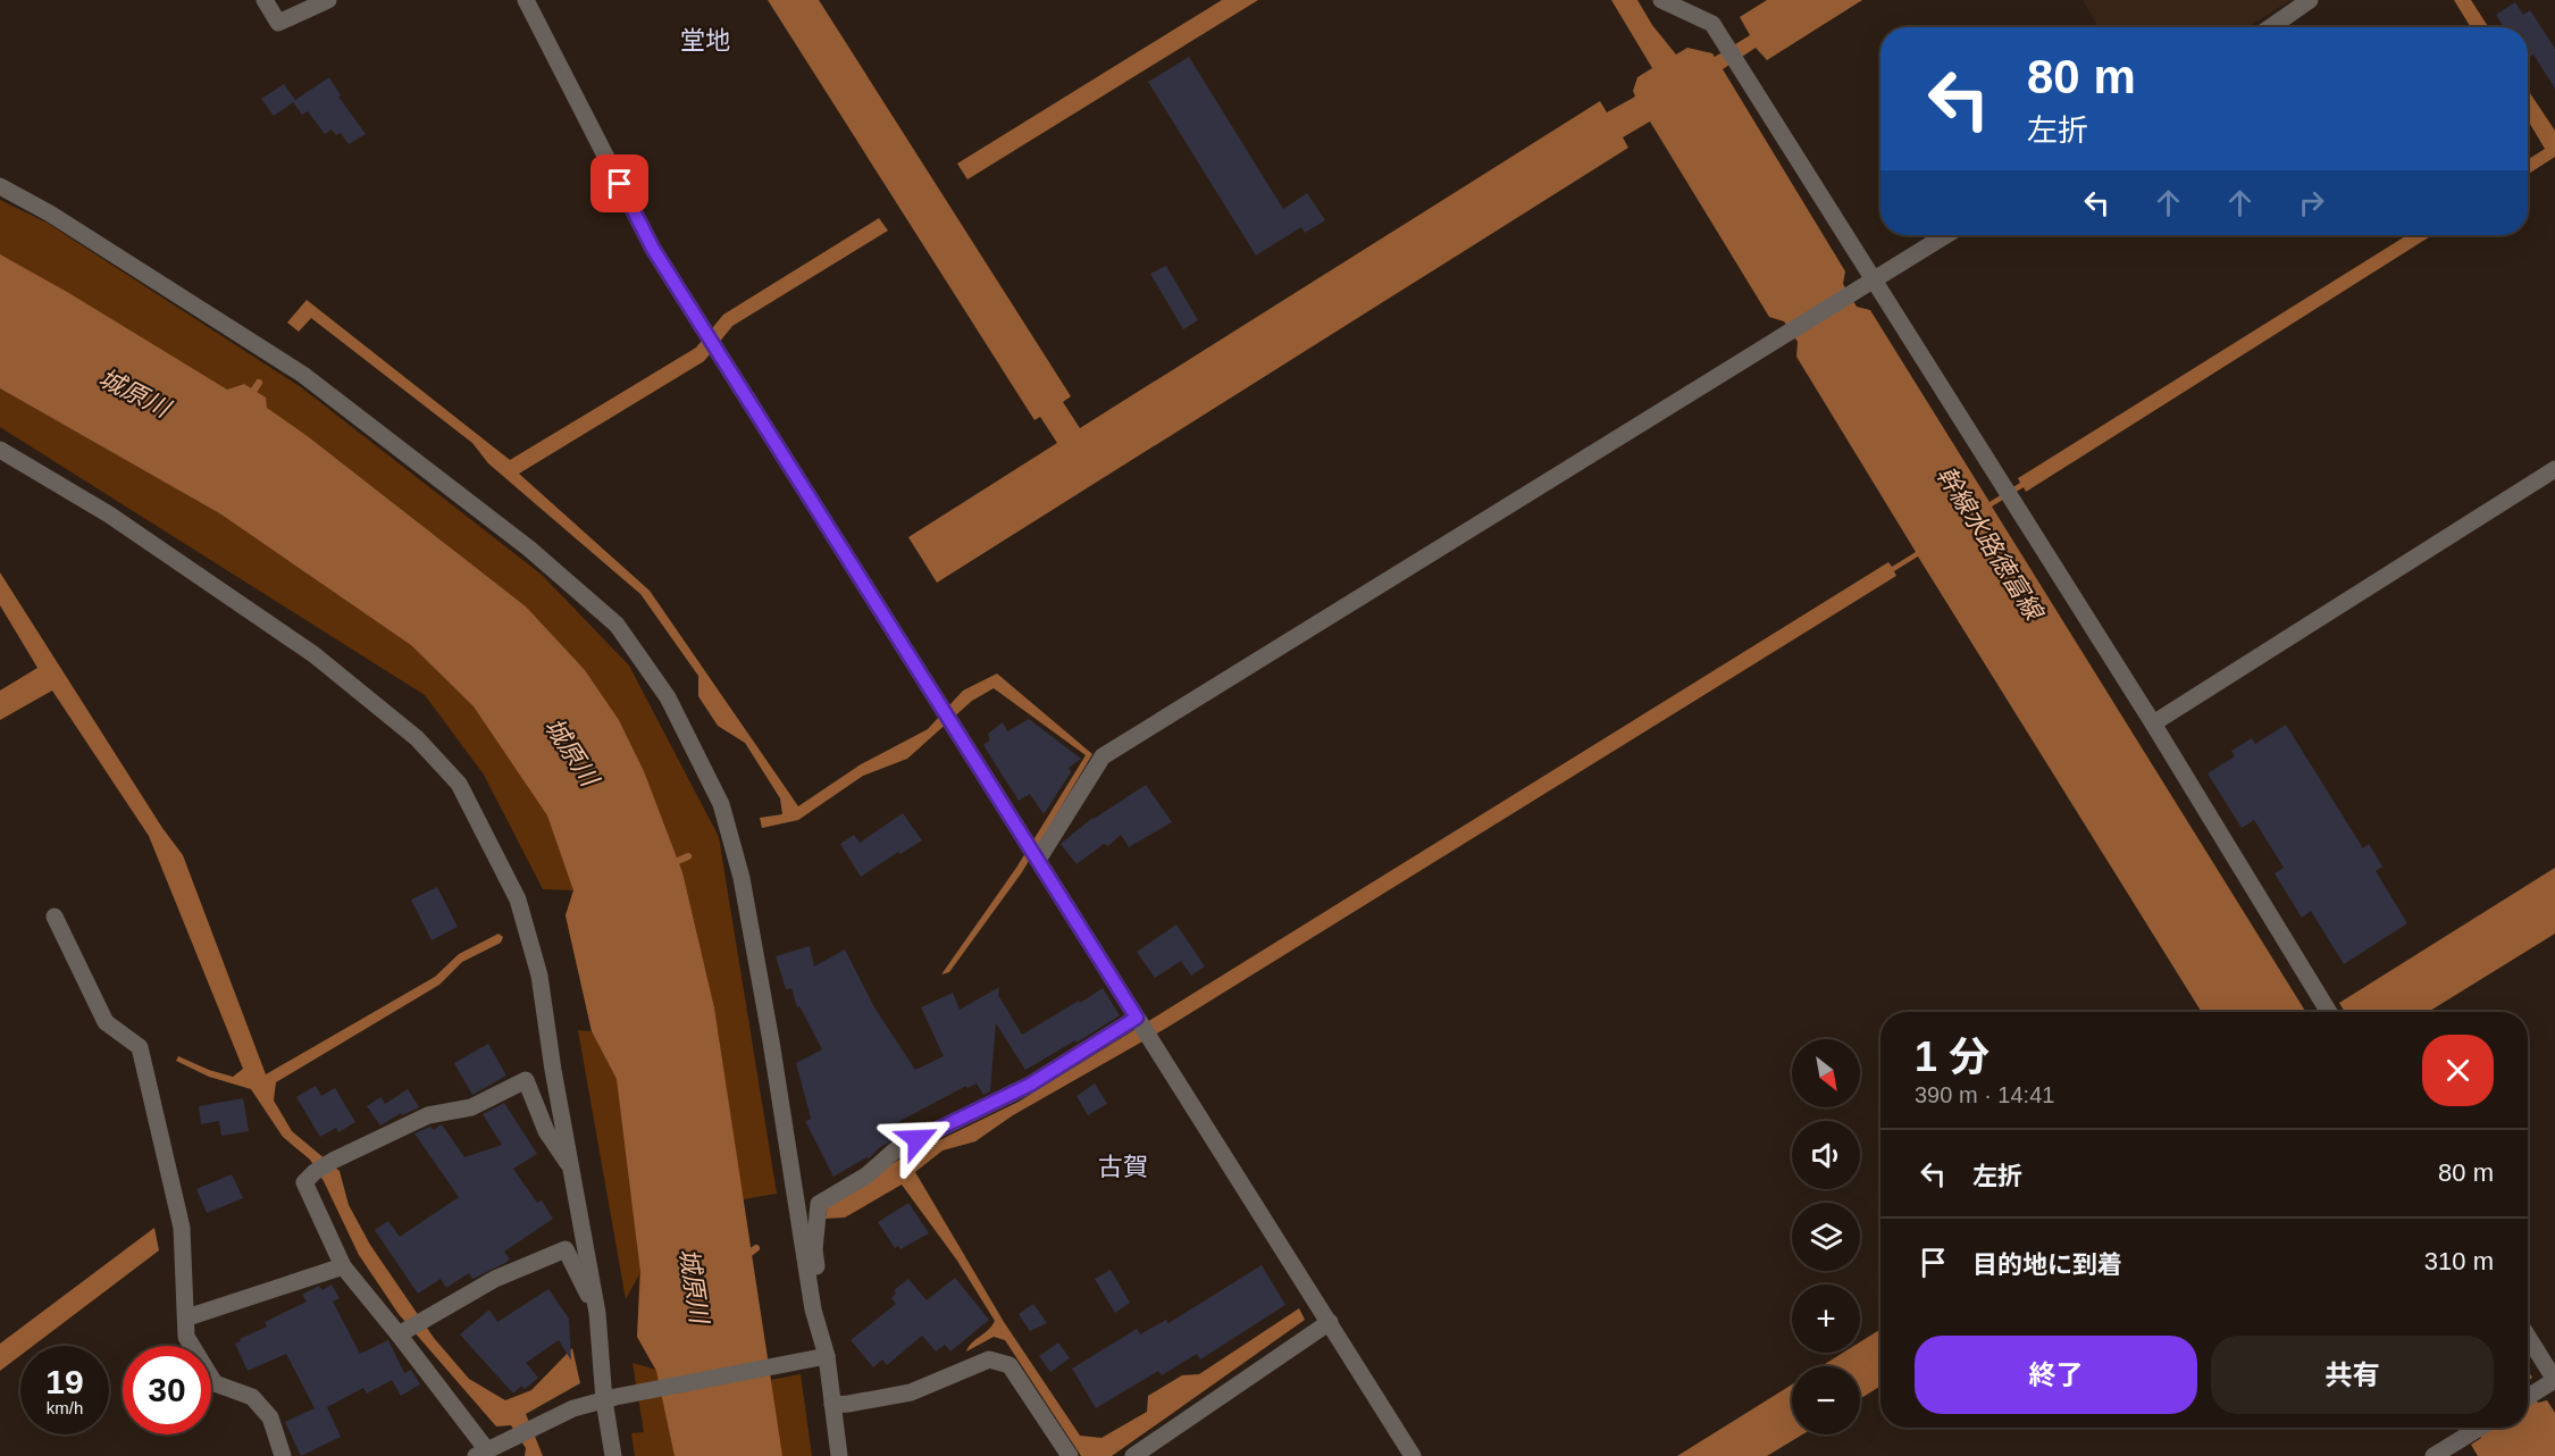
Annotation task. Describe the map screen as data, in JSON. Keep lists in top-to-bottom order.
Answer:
{
  "districts": ["堂地", "古賀"],
  "water": ["城原川", "幹線水路徳富線"],
  "north": "bottom right",
  "page": {
    "turn": ["80 m", "左折"],
    "heading": ["1 分", "390 m · 14:41"],
    "map_buttons": ["+", "−"],
    "list": [
      {
        "name": "左折",
        "value": "80 m"
      },
      {
        "name": "目的地に到着",
        "value": "310 m"
      }
    ],
    "buttons": ["終了", "共有"],
    "speed": "19 km/h",
    "limit": "30"
  }
}
